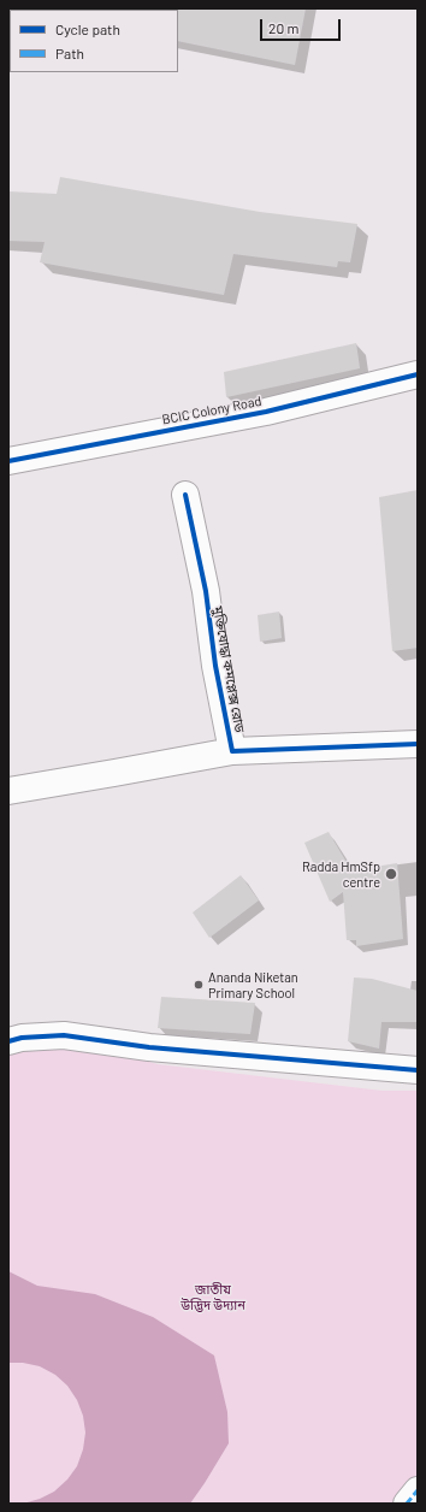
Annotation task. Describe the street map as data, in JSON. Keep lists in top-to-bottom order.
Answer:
{
  "streets": {
    "street": ["BCIC Colony Road", "মুক্তিযোদ্ধা কমপ্লেক্স রোড"]
  },
  "parks": ["জাতীয় উদ্ভিদ উদ্যান"],
  "places": ["Radda HmSfp centre", "Ananda Niketan Primary School"],
  "legend": ["Cycle path", "Path"],
  "scale_bar": "20 m"
}
